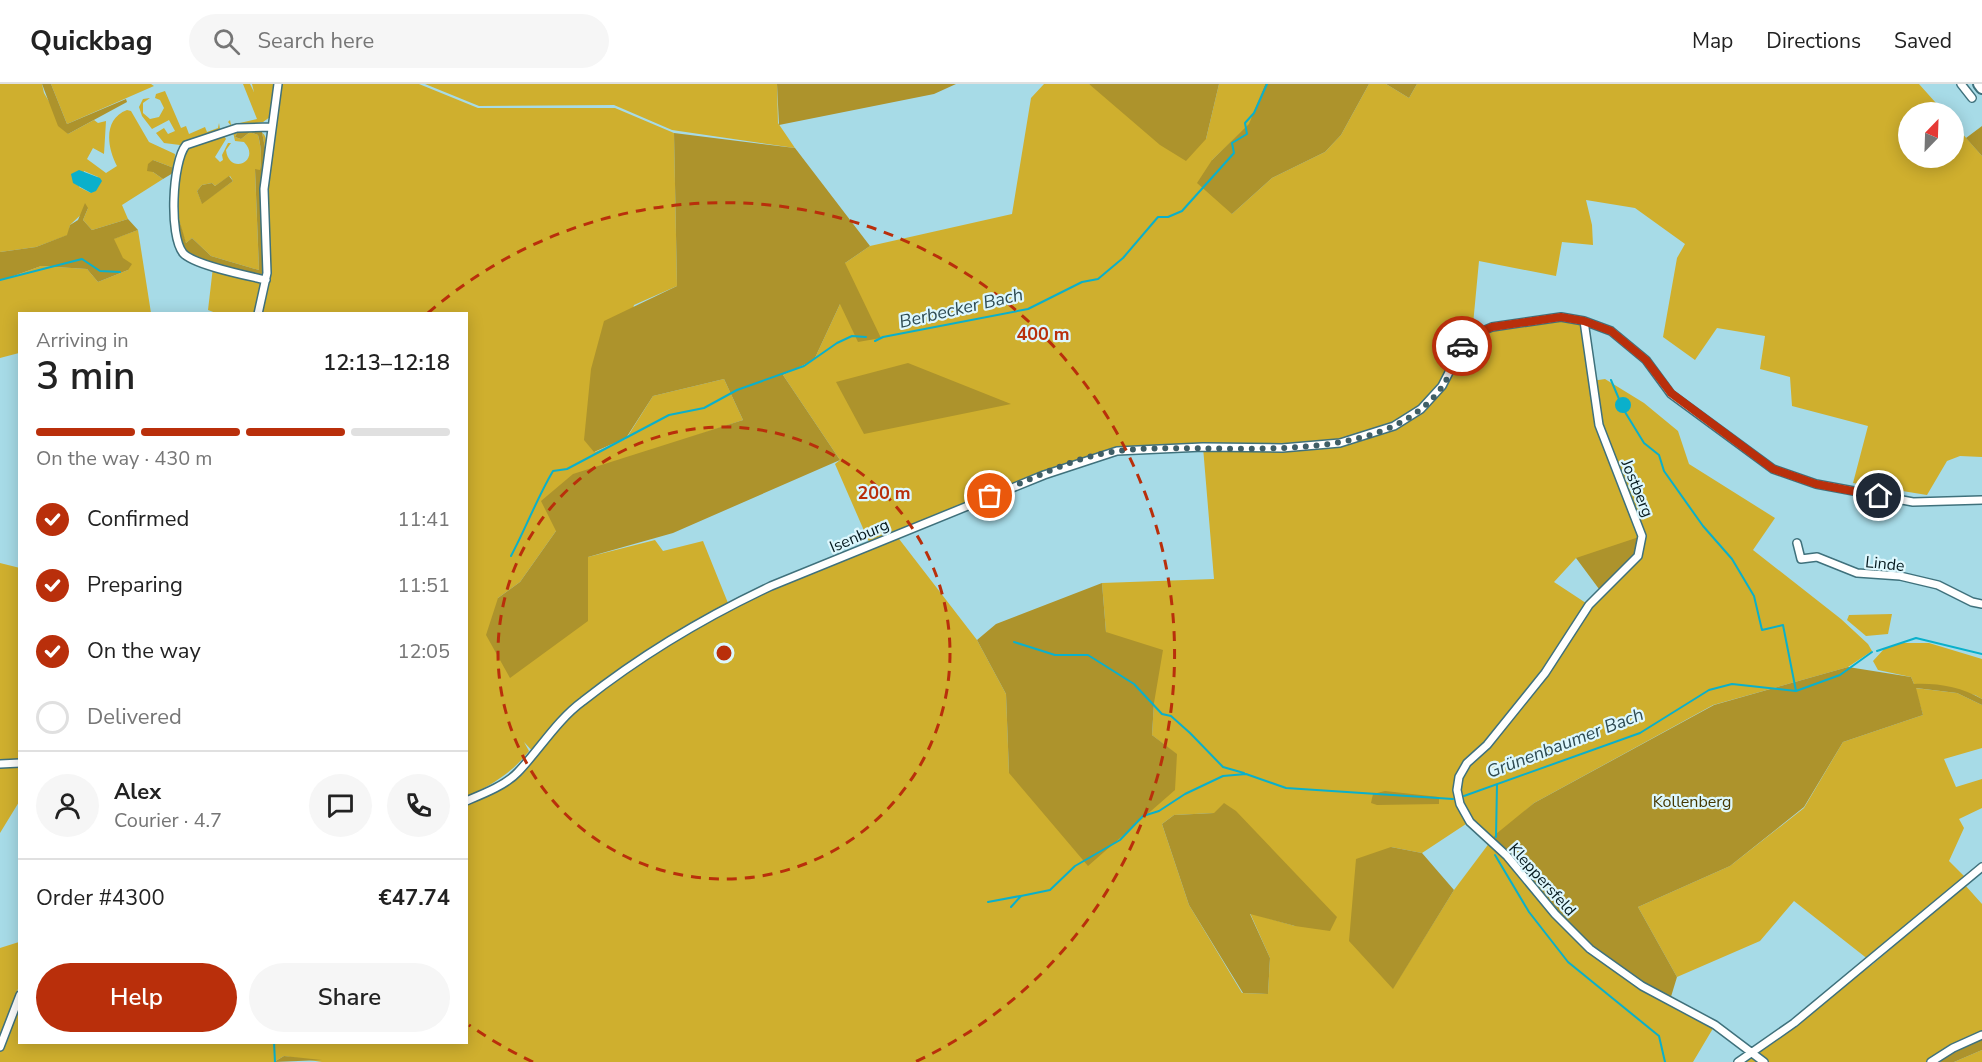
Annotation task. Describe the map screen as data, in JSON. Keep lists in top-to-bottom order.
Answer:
{
  "streets": {
    "street": [
      "Jostberg",
      "Isenburg",
      "Linde",
      "Kleppersfeld"
    ]
  },
  "crossings": [
    ["Jostberg", "Isenburg"],
    ["Jostberg", "Kleppersfeld"]
  ],
  "water": ["Berbecker Bach", "Grünenbaumer Bach"],
  "parks": ["Kollenberg"],
  "north": "top right",
  "page": {
    "header": "Quickbag",
    "search": "Search here",
    "nav": ["Map", "Directions", "Saved"],
    "heading": ["3 min", "Arriving in", "12:13–12:18"],
    "panel": [
      "Alex",
      "Courier · 4.7",
      "Order #4300",
      "€47.74"
    ],
    "bar": "On the way · 430 m",
    "list": [
      ["Confirmed", "11:41"],
      ["Preparing", "11:51"],
      ["On the way", "12:05"],
      "Delivered"
    ],
    "buttons": ["Help", "Share"]
  },
  "rings": ["400 m", "200 m"]
}
